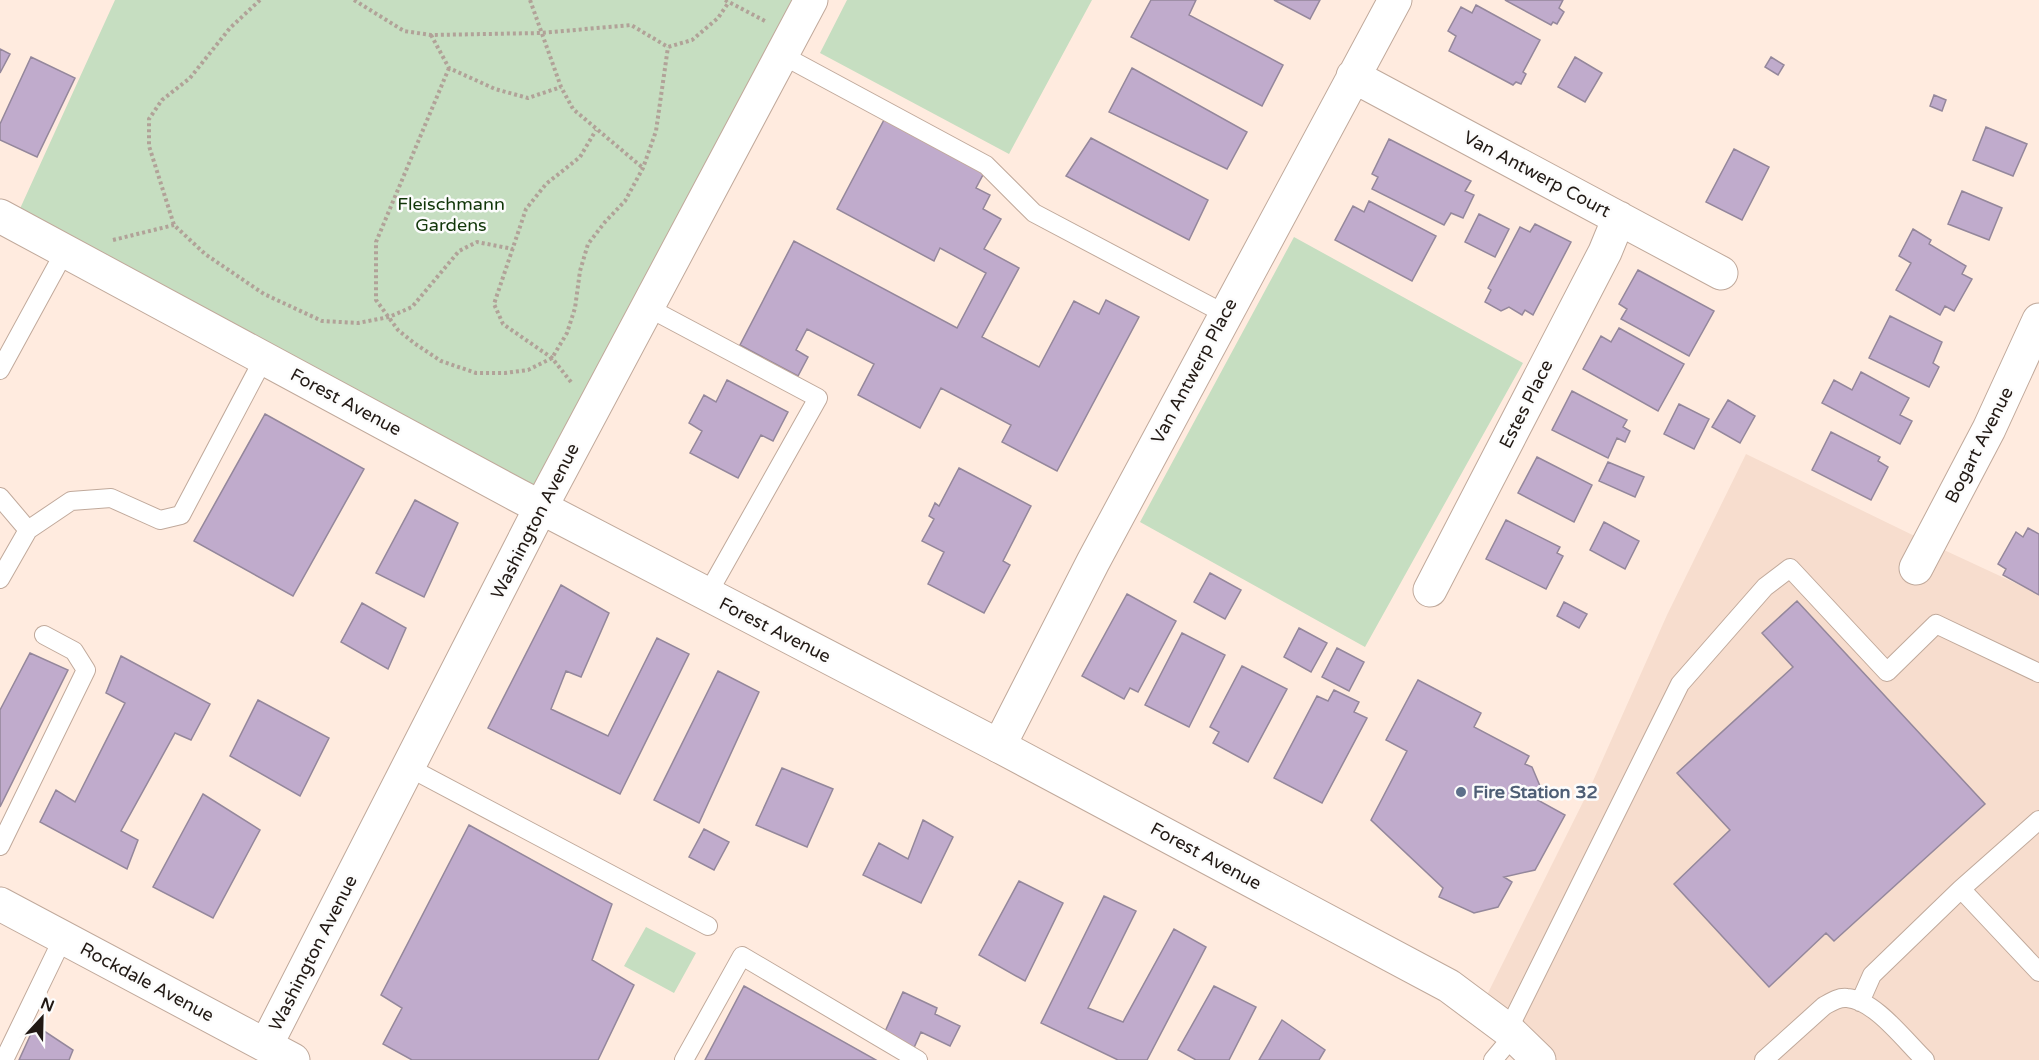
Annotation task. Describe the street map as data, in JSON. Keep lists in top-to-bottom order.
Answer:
{
  "streets": {
    "street": [
      "Van Antwerp Court",
      "Van Antwerp Place",
      "Forest Avenue",
      "Estes Place",
      "Bogart Avenue",
      "Washington Avenue",
      "Rockdale Avenue"
    ]
  },
  "crossings": [
    ["Van Antwerp Court", "Van Antwerp Place"],
    ["Van Antwerp Court", "Estes Place"],
    ["Van Antwerp Place", "Forest Avenue"],
    ["Forest Avenue", "Washington Avenue"],
    ["Washington Avenue", "Rockdale Avenue"]
  ],
  "parks": ["Fleischmann Gardens"],
  "places": ["Fire Station 32"],
  "north": "top"
}
